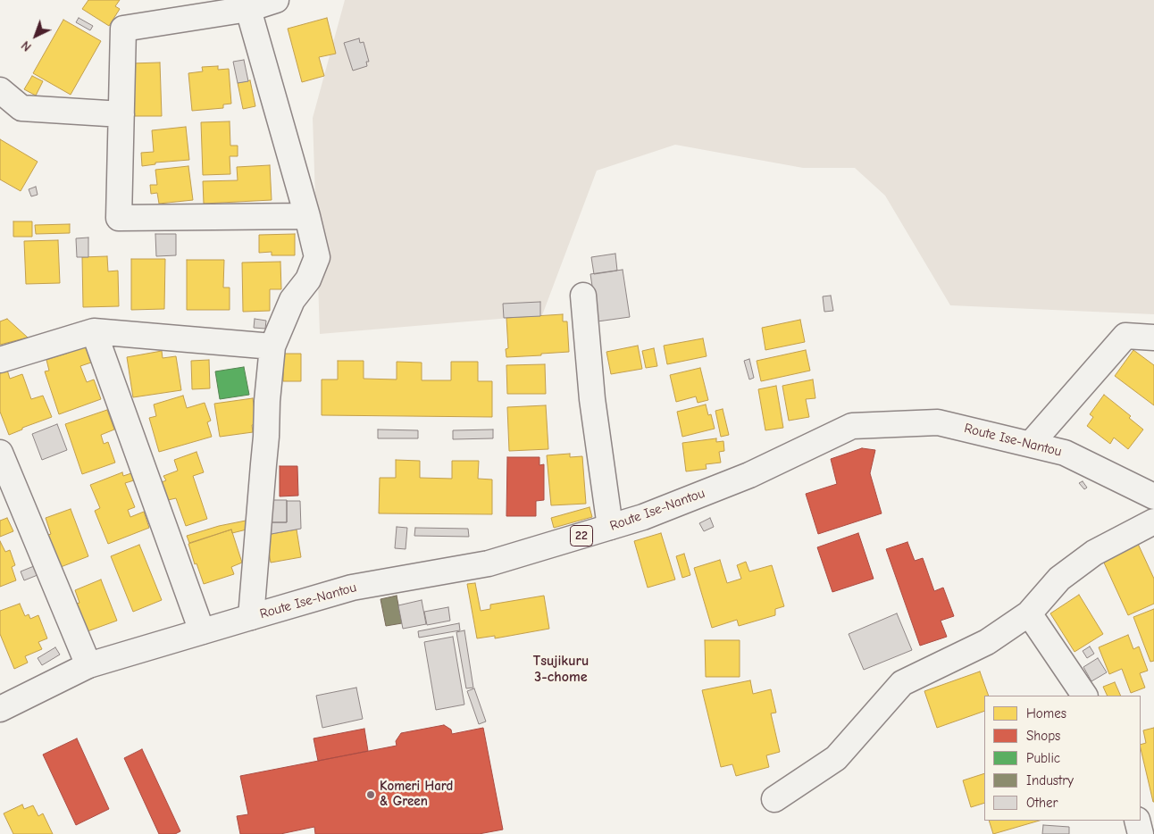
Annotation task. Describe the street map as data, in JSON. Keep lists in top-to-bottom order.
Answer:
{
  "streets": {
    "street": ["Route Ise-Nantou", "22"]
  },
  "districts": ["Tsujikuru 3-chome"],
  "places": ["Komeri Hard & Green"],
  "legend": [
    "Homes",
    "Shops",
    "Public",
    "Industry",
    "Other"
  ],
  "north": "bottom left"
}
